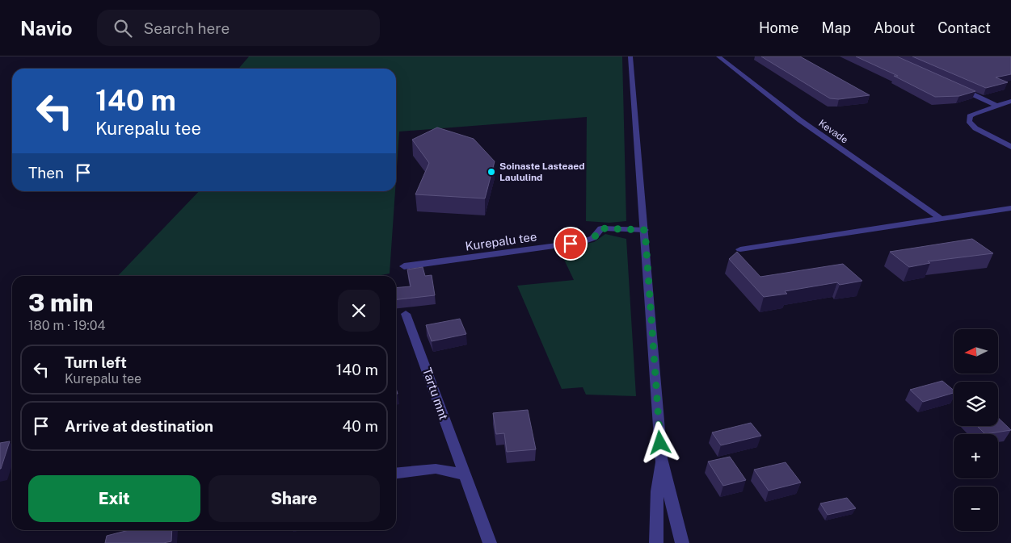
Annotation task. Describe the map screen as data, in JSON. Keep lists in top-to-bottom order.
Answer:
{
  "streets": {
    "street": ["Kevade", "Kurepalu tee", "Tartu mnt"]
  },
  "places": ["Soinaste Lasteaed Laululind"],
  "north": "left",
  "page": {
    "header": "Navio",
    "search": "Search here",
    "nav": [
      "Home",
      "Map",
      "About",
      "Contact"
    ],
    "turn": ["140 m", "Kurepalu tee"],
    "then": "Then",
    "heading": ["3 min", "180 m · 19:04"],
    "map_buttons": ["+", "−"],
    "list": [
      {
        "name": "Turn left",
        "note": "Kurepalu tee",
        "value": "140 m"
      },
      {
        "name": "Arrive at destination",
        "value": "40 m"
      }
    ],
    "buttons": ["Exit", "Share"]
  }
}
